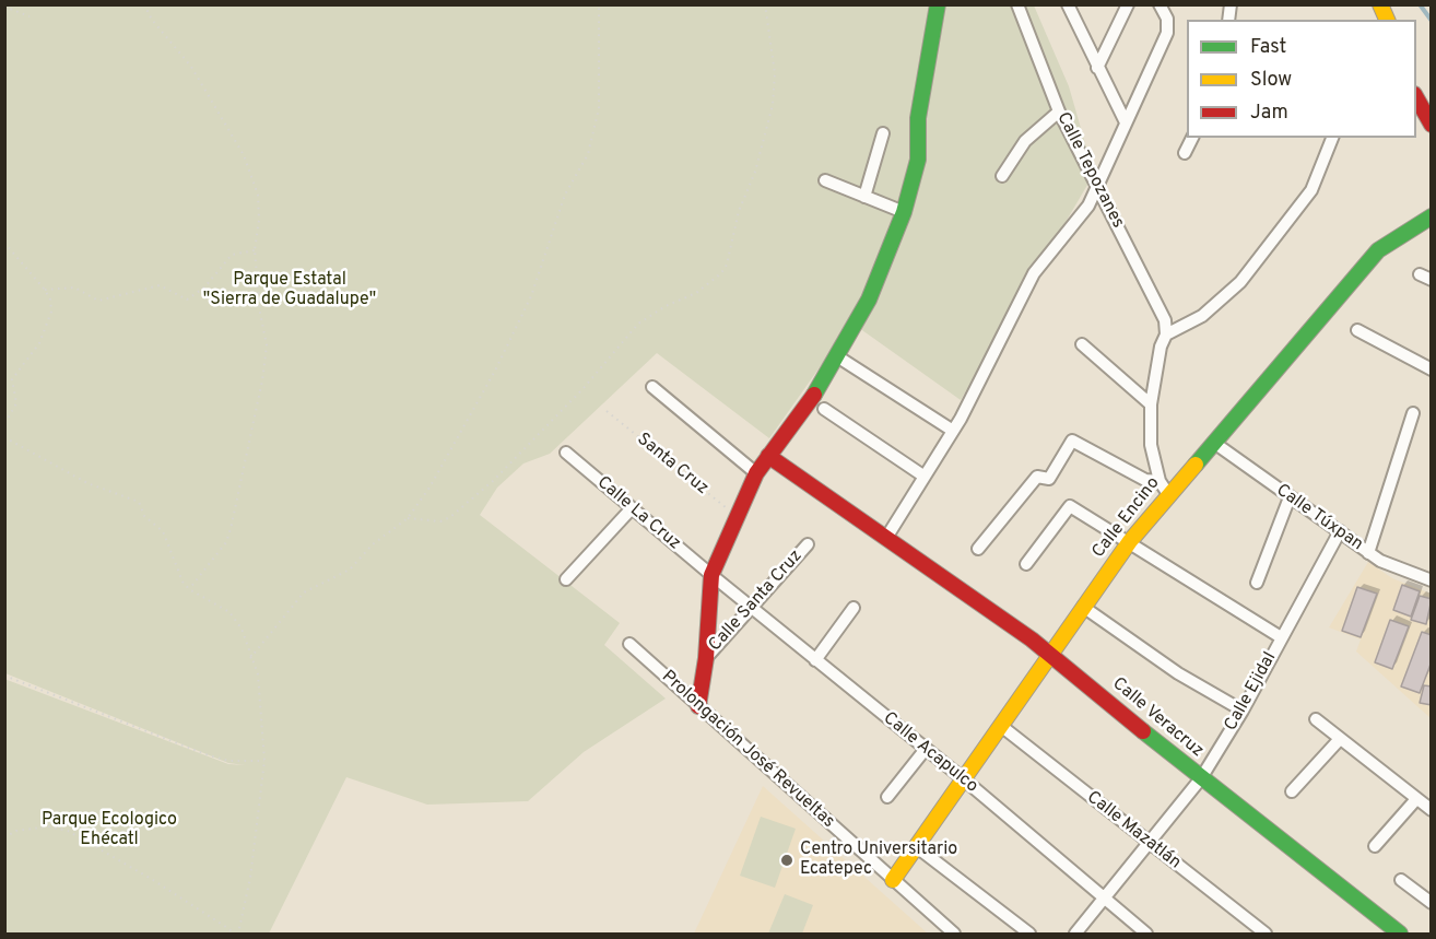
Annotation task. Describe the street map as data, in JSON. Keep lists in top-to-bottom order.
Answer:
{
  "streets": {
    "street": [
      "Calle Tepozanes",
      "Calle La Cruz",
      "Calle Encino",
      "Calle Túxpan",
      "Calle Santa Cruz",
      "Calle Ejidal",
      "Calle Veracruz",
      "Prolongación José Revueltas",
      "Calle Acapulco",
      "Calle Mazatlán"
    ],
    "path": ["Santa Cruz"]
  },
  "crossings": [
    ["Calle La Cruz", "Calle Acapulco"],
    ["Calle Encino", "Calle Túxpan"],
    ["Calle Encino", "Calle Veracruz"],
    ["Calle Encino", "Prolongación José Revueltas"],
    ["Calle Encino", "Calle Acapulco"],
    ["Calle Encino", "Calle Mazatlán"],
    ["Calle Túxpan", "Calle Ejidal"],
    ["Calle Santa Cruz", "Calle Acapulco"],
    ["Calle Ejidal", "Calle Veracruz"],
    ["Calle Ejidal", "Calle Acapulco"],
    ["Calle Ejidal", "Calle Mazatlán"]
  ],
  "parks": ["Parque Estatal \"Sierra de Guadalupe\"", "Parque Ecologico Ehécatl"],
  "places": ["Centro Universitario Ecatepec"],
  "legend": ["Fast", "Slow", "Jam"]
}
